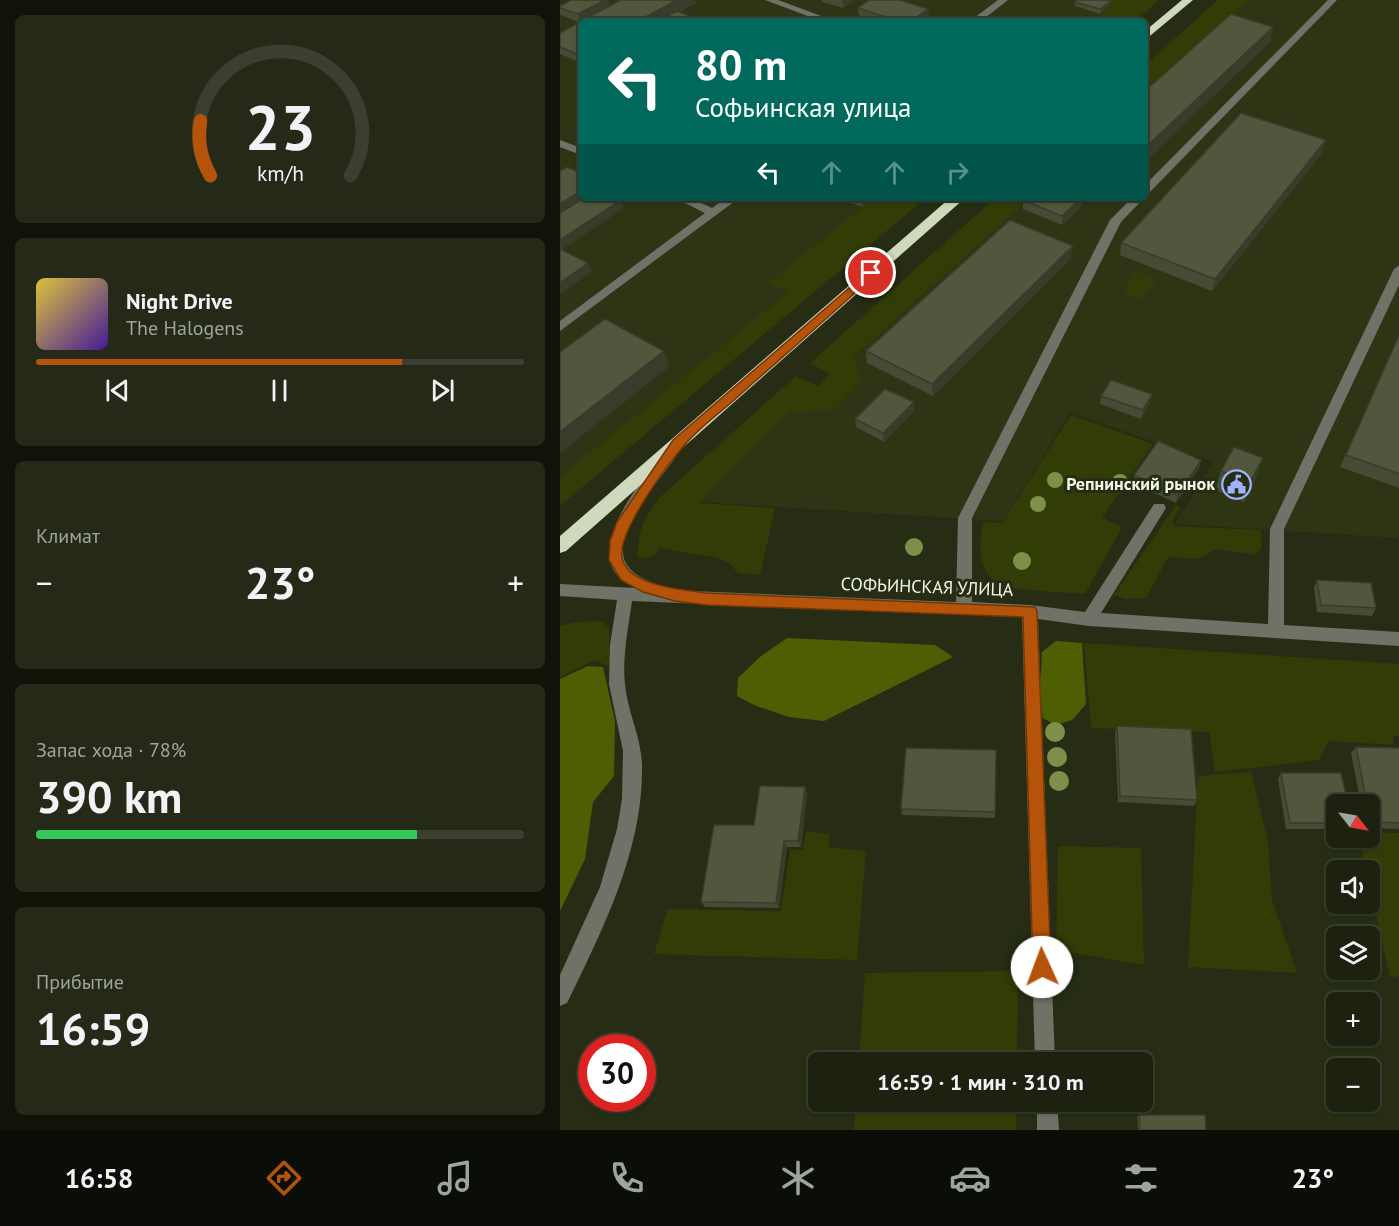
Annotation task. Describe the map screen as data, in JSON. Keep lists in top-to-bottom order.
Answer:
{
  "streets": {
    "street": ["СОФЬИНСКАЯ УЛИЦА"]
  },
  "places": {
    "public building": ["Репнинский рынок"]
  },
  "north": "bottom right",
  "page": {
    "turn": ["80 m", "Софьинская улица"],
    "song": ["Night Drive", "The Halogens"],
    "tile": [
      "Климат",
      ["Запас хода · 78%", "390 km"],
      ["Прибытие", "16:59"]
    ],
    "heat": ["−", "23°", "+"],
    "map_buttons": ["+", "−"],
    "limit": "30",
    "trip": "16:59 · 1 мин · 310 m",
    "tabs": ["16:58", "23°"],
    "gauge": ["23", "km/h"]
  }
}
